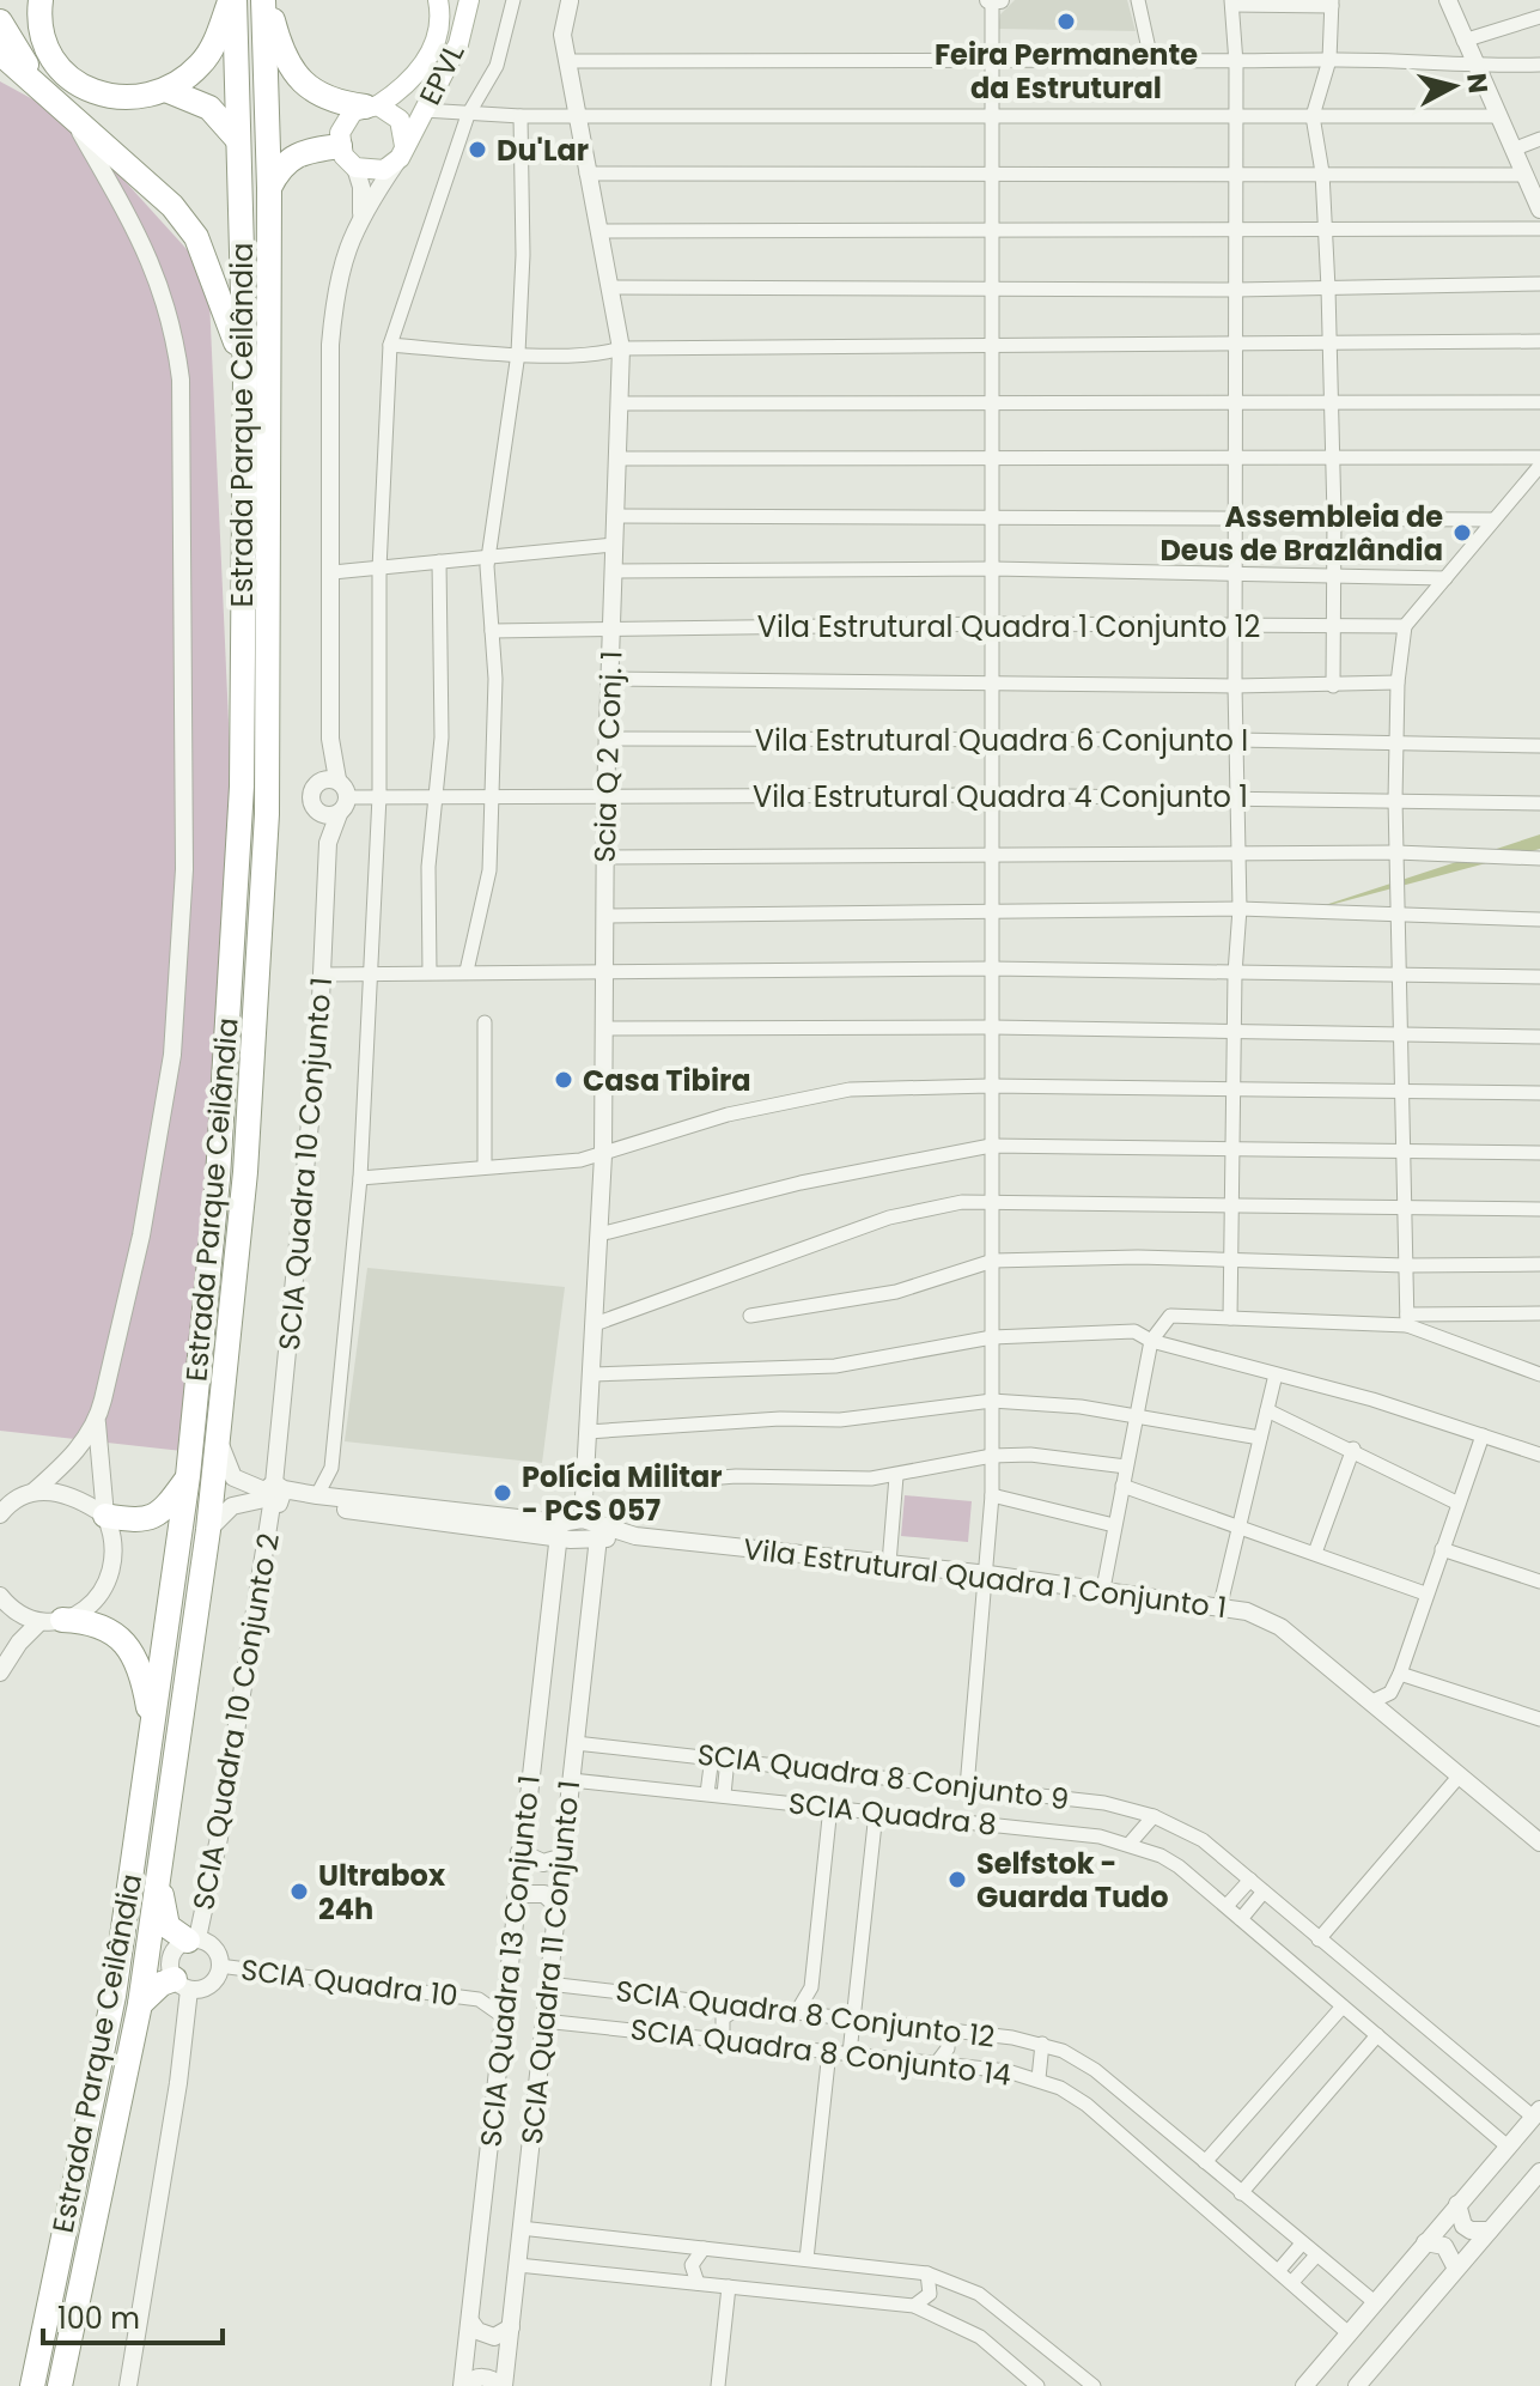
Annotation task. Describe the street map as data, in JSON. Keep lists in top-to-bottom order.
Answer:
{
  "streets": {
    "highway": ["Estrada Parque Ceilândia"],
    "main road": ["EPVL"],
    "street": [
      "Vila Estrutural Quadra 1 Conjunto 12",
      "Vila Estrutural Quadra 6 Conjunto I",
      "Scia Q 2 Conj. 1",
      "Vila Estrutural Quadra 4 Conjunto 1",
      "SCIA Quadra 10 Conjunto 1",
      "Vila Estrutural Quadra 1 Conjunto 1",
      "SCIA Quadra 10 Conjunto 2",
      "SCIA Quadra 8 Conjunto 9",
      "SCIA Quadra 8",
      "SCIA Quadra 13 Conjunto 1",
      "SCIA Quadra 11 Conjunto 1",
      "SCIA Quadra 10",
      "SCIA Quadra 8 Conjunto 12",
      "SCIA Quadra 8 Conjunto 14"
    ]
  },
  "crossings": [
    ["Vila Estrutural Quadra 1 Conjunto 12", "Scia Q 2 Conj. 1"],
    ["Vila Estrutural Quadra 6 Conjunto I", "Scia Q 2 Conj. 1"],
    ["Scia Q 2 Conj. 1", "Vila Estrutural Quadra 4 Conjunto 1"],
    ["Scia Q 2 Conj. 1", "Vila Estrutural Quadra 1 Conjunto 1"],
    ["Scia Q 2 Conj. 1", "SCIA Quadra 11 Conjunto 1"],
    ["Vila Estrutural Quadra 4 Conjunto 1", "SCIA Quadra 10 Conjunto 1"],
    ["SCIA Quadra 10 Conjunto 1", "SCIA Quadra 10 Conjunto 2"],
    ["Vila Estrutural Quadra 1 Conjunto 1", "SCIA Quadra 11 Conjunto 1"],
    ["SCIA Quadra 10 Conjunto 2", "SCIA Quadra 10"],
    ["SCIA Quadra 8 Conjunto 9", "SCIA Quadra 11 Conjunto 1"],
    ["SCIA Quadra 8", "SCIA Quadra 11 Conjunto 1"],
    ["SCIA Quadra 13 Conjunto 1", "SCIA Quadra 10"],
    ["SCIA Quadra 11 Conjunto 1", "SCIA Quadra 8 Conjunto 12"],
    ["SCIA Quadra 11 Conjunto 1", "SCIA Quadra 8 Conjunto 14"]
  ],
  "places": [
    "Feira Permanente da Estrutural",
    "Du'Lar",
    "Assembleia de Deus de Brazlândia",
    "Casa Tibira",
    "Polícia Militar - PCS 057",
    "Selfstok - Guarda Tudo",
    "Ultrabox 24h"
  ],
  "scale_bar": "100 m",
  "north": "right"
}
